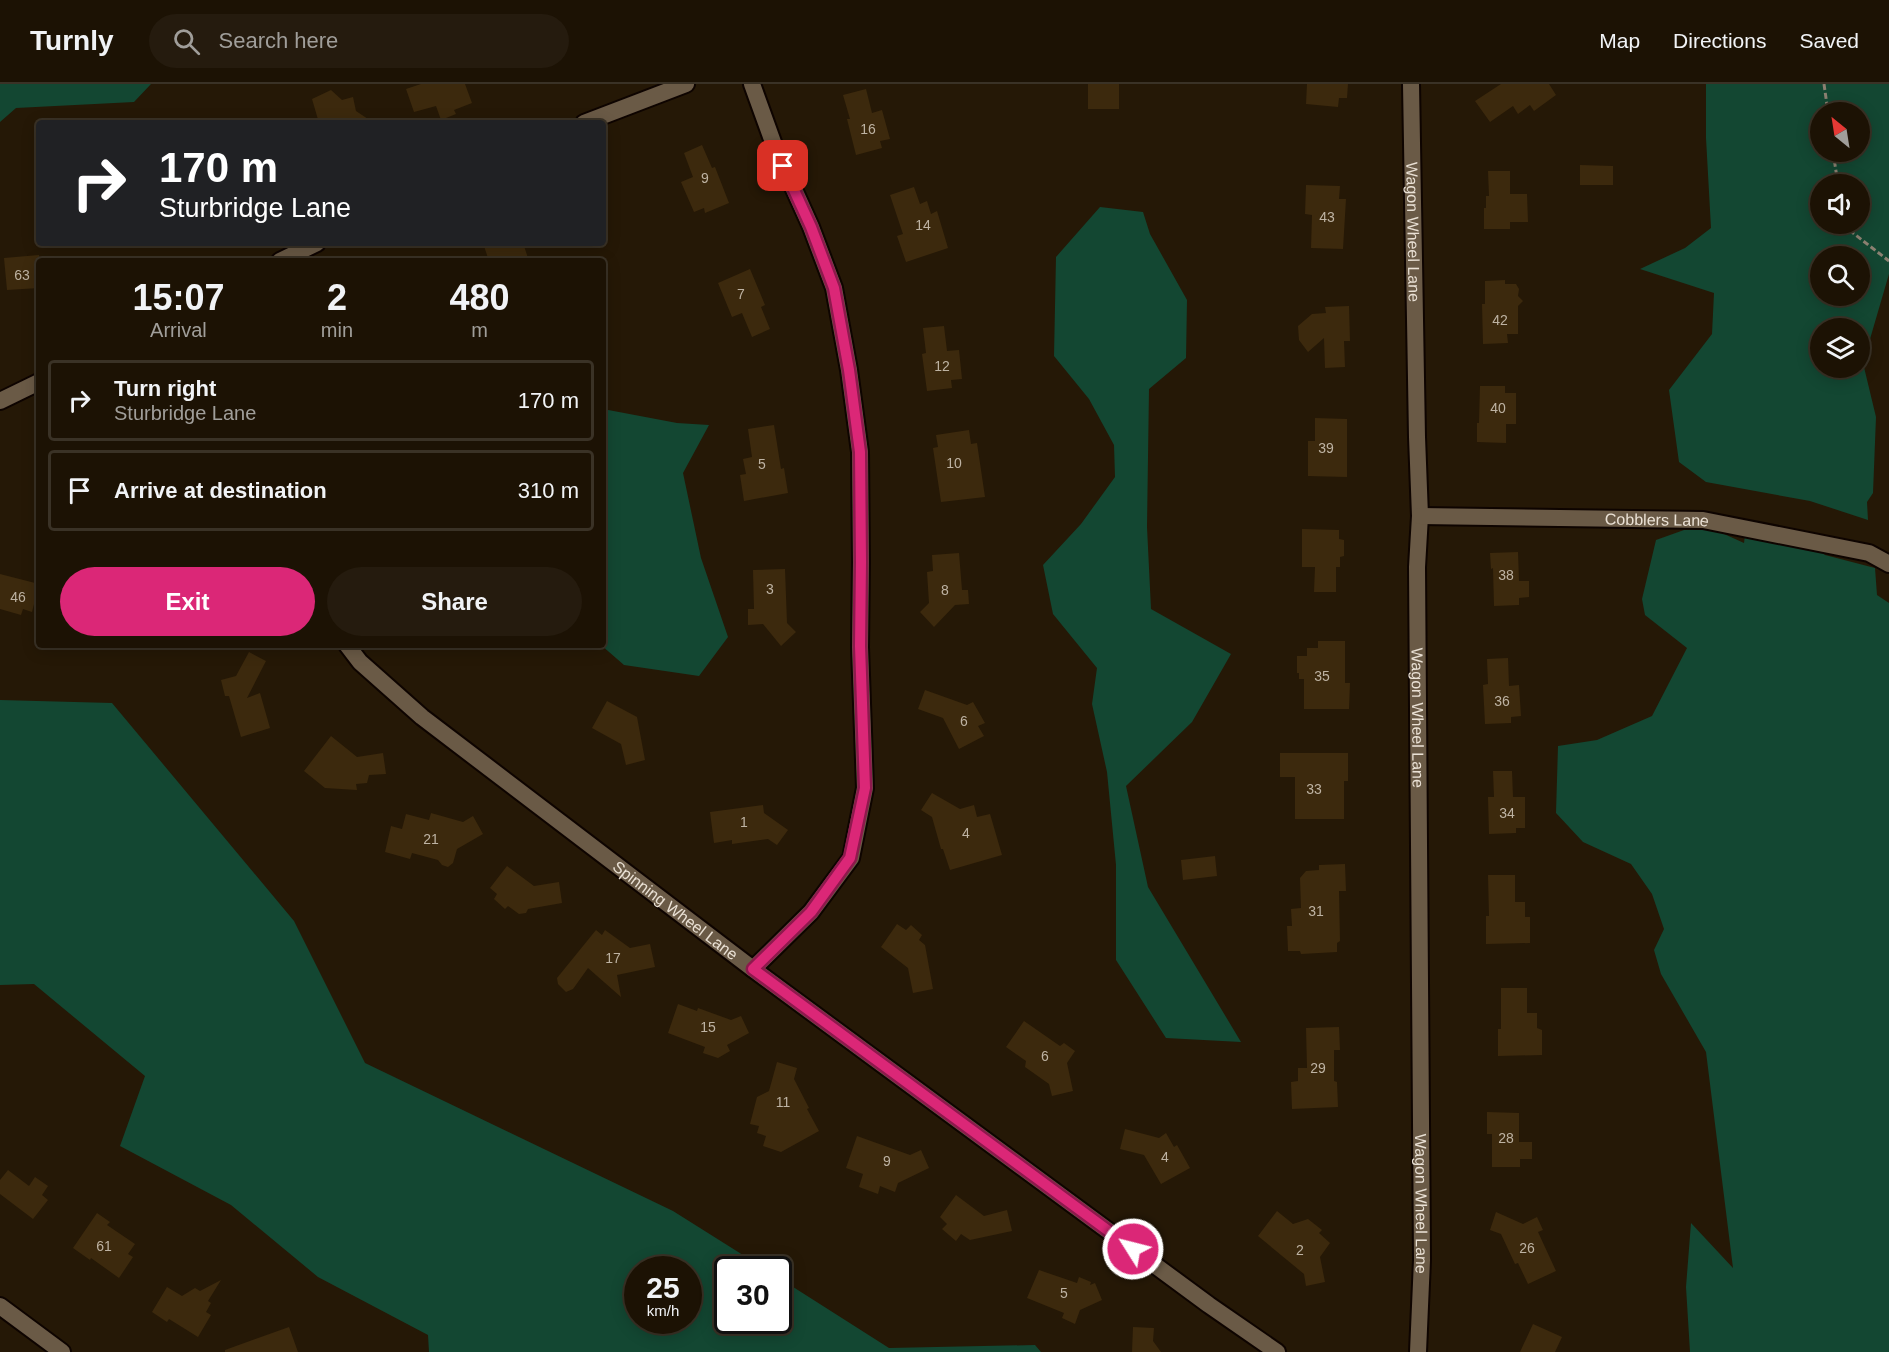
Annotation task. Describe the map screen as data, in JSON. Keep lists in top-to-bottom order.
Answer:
{
  "streets": {
    "street": ["Wagon Wheel Lane", "Cobblers Lane", "Spinning Wheel Lane"]
  },
  "crossings": [
    ["Wagon Wheel Lane", "Cobblers Lane"]
  ],
  "house_numbers": [
    "16",
    "9",
    "43",
    "14",
    "63",
    "7",
    "42",
    "12",
    "40",
    "39",
    "10",
    "5",
    "38",
    "3",
    "8",
    "46",
    "35",
    "36",
    "6",
    "33",
    "34",
    "1",
    "4",
    "21",
    "31",
    "17",
    "15",
    "6",
    "29",
    "11",
    "28",
    "4",
    "9",
    "61",
    "26",
    "2",
    "5"
  ],
  "north": "top left",
  "page": {
    "header": "Turnly",
    "search": "Search here",
    "nav": ["Map", "Directions", "Saved"],
    "turn": ["170 m", "Sturbridge Lane"],
    "eta": [
      "15:07",
      "Arrival",
      "2",
      "min",
      "480",
      "m"
    ],
    "list": [
      {
        "name": "Turn right",
        "note": "Sturbridge Lane",
        "value": "170 m"
      },
      {
        "name": "Arrive at destination",
        "value": "310 m"
      }
    ],
    "buttons": ["Exit", "Share"],
    "speed": "25 km/h",
    "limit": "30"
  }
}
